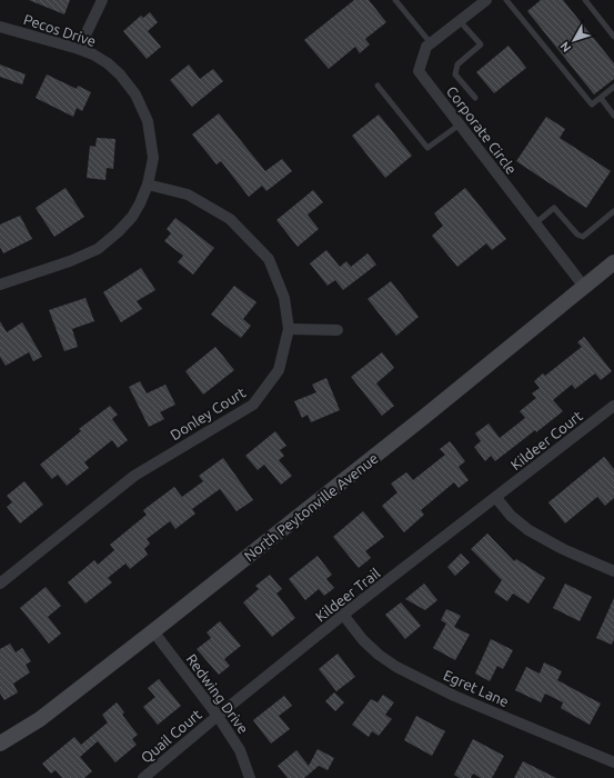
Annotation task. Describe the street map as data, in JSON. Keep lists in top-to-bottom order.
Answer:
{
  "streets": {
    "street": [
      "Pecos Drive",
      "Corporate Circle",
      "Donley Court",
      "Kildeer Court",
      "North Peytonville Avenue",
      "Kildeer Trail",
      "Egret Lane",
      "Redwing Drive",
      "Quail Court"
    ]
  },
  "crossings": [
    ["Pecos Drive", "Donley Court"],
    ["Corporate Circle", "North Peytonville Avenue"],
    ["Kildeer Court", "Kildeer Trail"],
    ["North Peytonville Avenue", "Redwing Drive"],
    ["Kildeer Trail", "Egret Lane"],
    ["Kildeer Trail", "Redwing Drive"],
    ["Kildeer Trail", "Quail Court"],
    ["Redwing Drive", "Quail Court"]
  ],
  "north": "bottom left"
}
